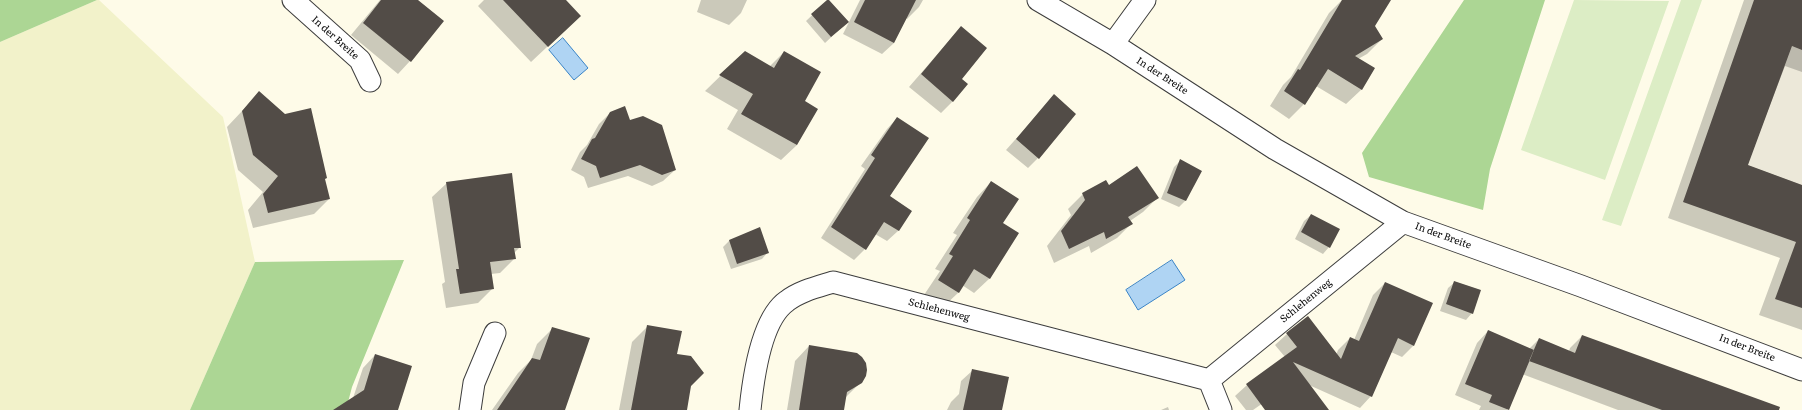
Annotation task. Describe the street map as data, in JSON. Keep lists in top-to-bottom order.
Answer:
{
  "streets": {
    "street": ["In der Breite", "Schlehenweg"]
  },
  "crossings": [
    ["In der Breite", "Schlehenweg"]
  ]
}
